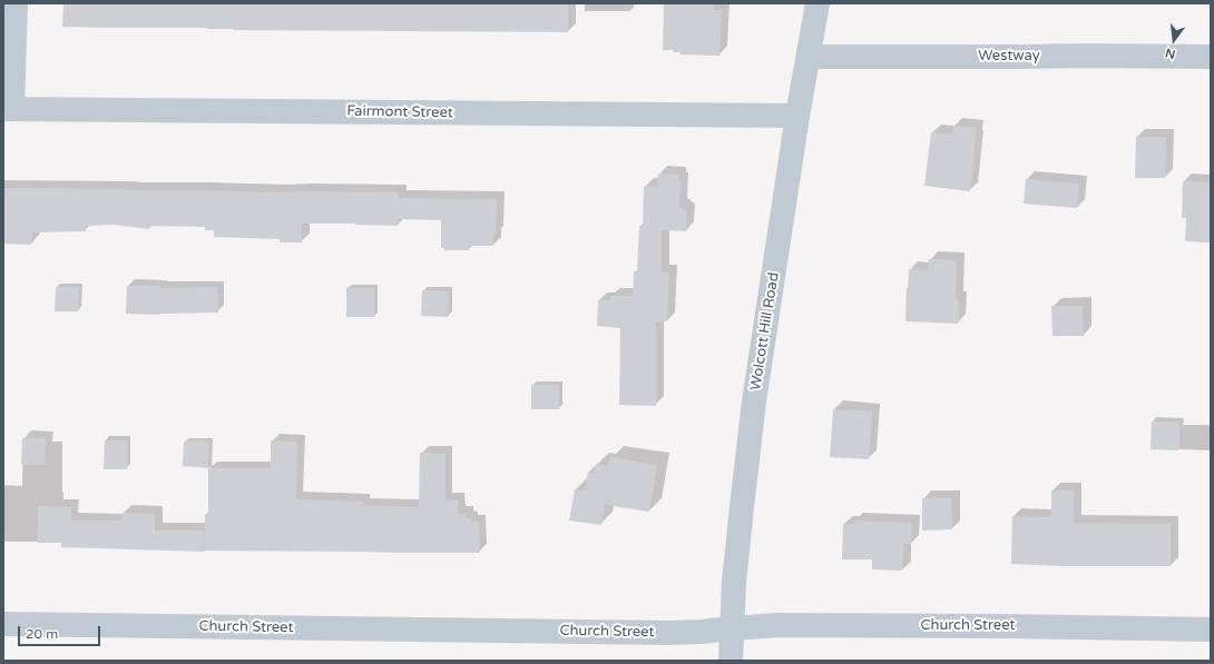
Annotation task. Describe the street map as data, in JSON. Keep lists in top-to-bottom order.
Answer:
{
  "streets": {
    "street": [
      "Westway",
      "Fairmont Street",
      "Wolcott Hill Road",
      "Church Street"
    ]
  },
  "crossings": [
    ["Westway", "Wolcott Hill Road"],
    ["Fairmont Street", "Wolcott Hill Road"],
    ["Wolcott Hill Road", "Church Street"]
  ],
  "scale_bar": "20 m",
  "north": "bottom"
}
